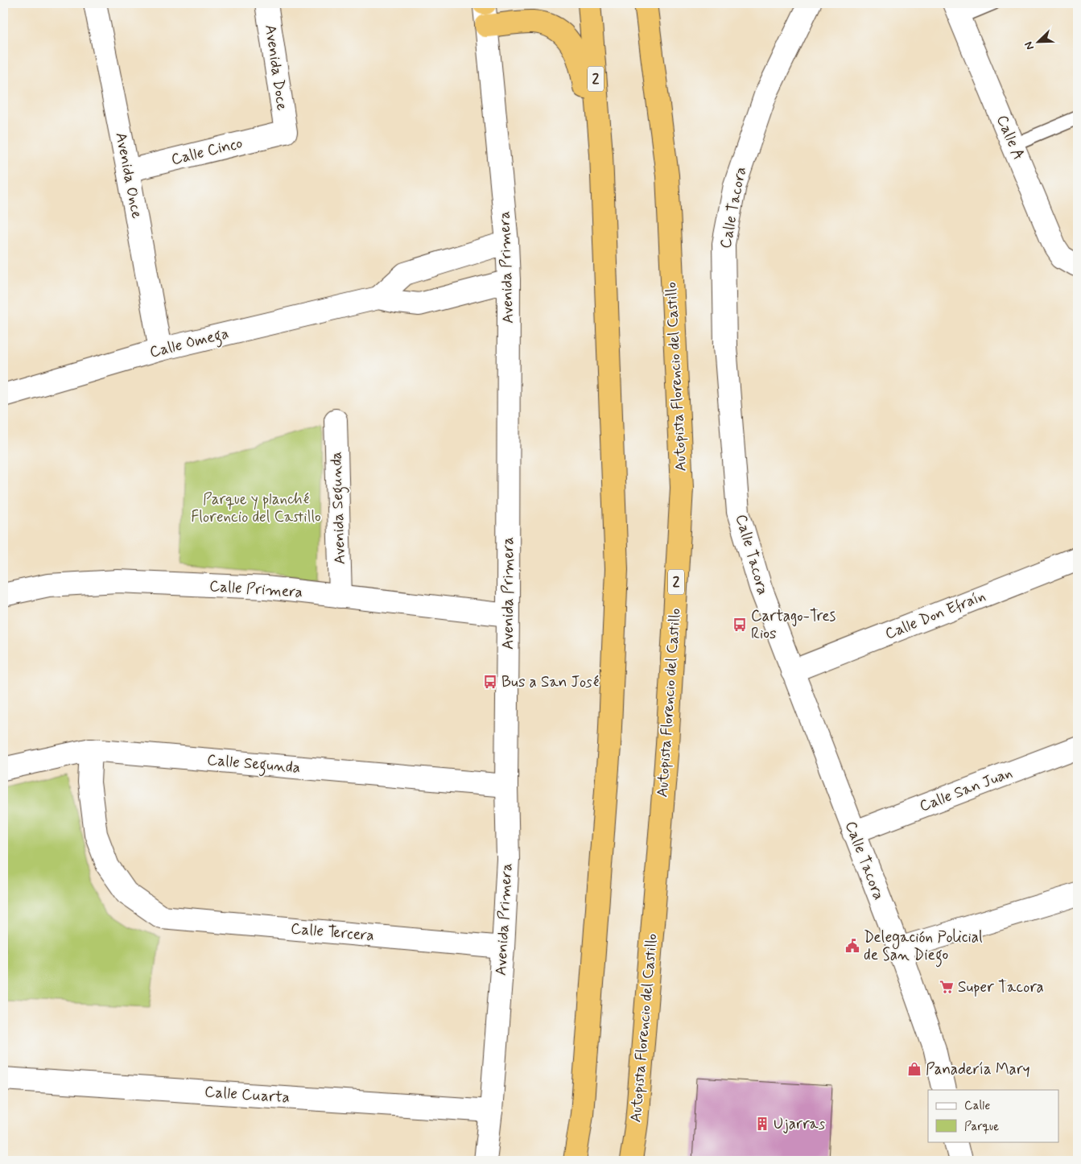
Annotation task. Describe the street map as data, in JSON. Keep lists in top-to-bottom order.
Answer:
{
  "streets": {
    "highway": ["2", "Autopista Florencio del Castillo"],
    "street": [
      "Avenida Doce",
      "Calle A",
      "Calle Cinco",
      "Avenida Once",
      "Calle Tacora",
      "Avenida Primera",
      "Calle Omega",
      "Avenida Segunda",
      "Calle Primera",
      "Calle Don Efraín",
      "Calle Segunda",
      "Calle San Juan",
      "Calle Tercera",
      "Calle Cuarta"
    ]
  },
  "crossings": [
    ["Avenida Doce", "Calle Cinco"],
    ["Calle Cinco", "Avenida Once"],
    ["Avenida Once", "Calle Omega"],
    ["Calle Tacora", "Calle Don Efraín"],
    ["Calle Tacora", "Calle San Juan"],
    ["Avenida Primera", "Calle Omega"],
    ["Avenida Primera", "Calle Primera"],
    ["Avenida Primera", "Calle Segunda"],
    ["Avenida Primera", "Calle Tercera"],
    ["Avenida Primera", "Calle Cuarta"],
    ["Avenida Segunda", "Calle Primera"],
    ["Calle Segunda", "Calle Tercera"]
  ],
  "parks": ["Parque y planché Florencio del Castillo"],
  "places": {
    "bus stop": ["Cartago-Tres Rios", "Bus a San José"],
    "public building": ["Delegación Policial de San Diego"],
    "supermarket": ["Super Tacora"],
    "shop": ["Panadería Mary"],
    "building": ["Ujarras"]
  },
  "legend": ["Calle", "Parque"],
  "north": "bottom left"
}
